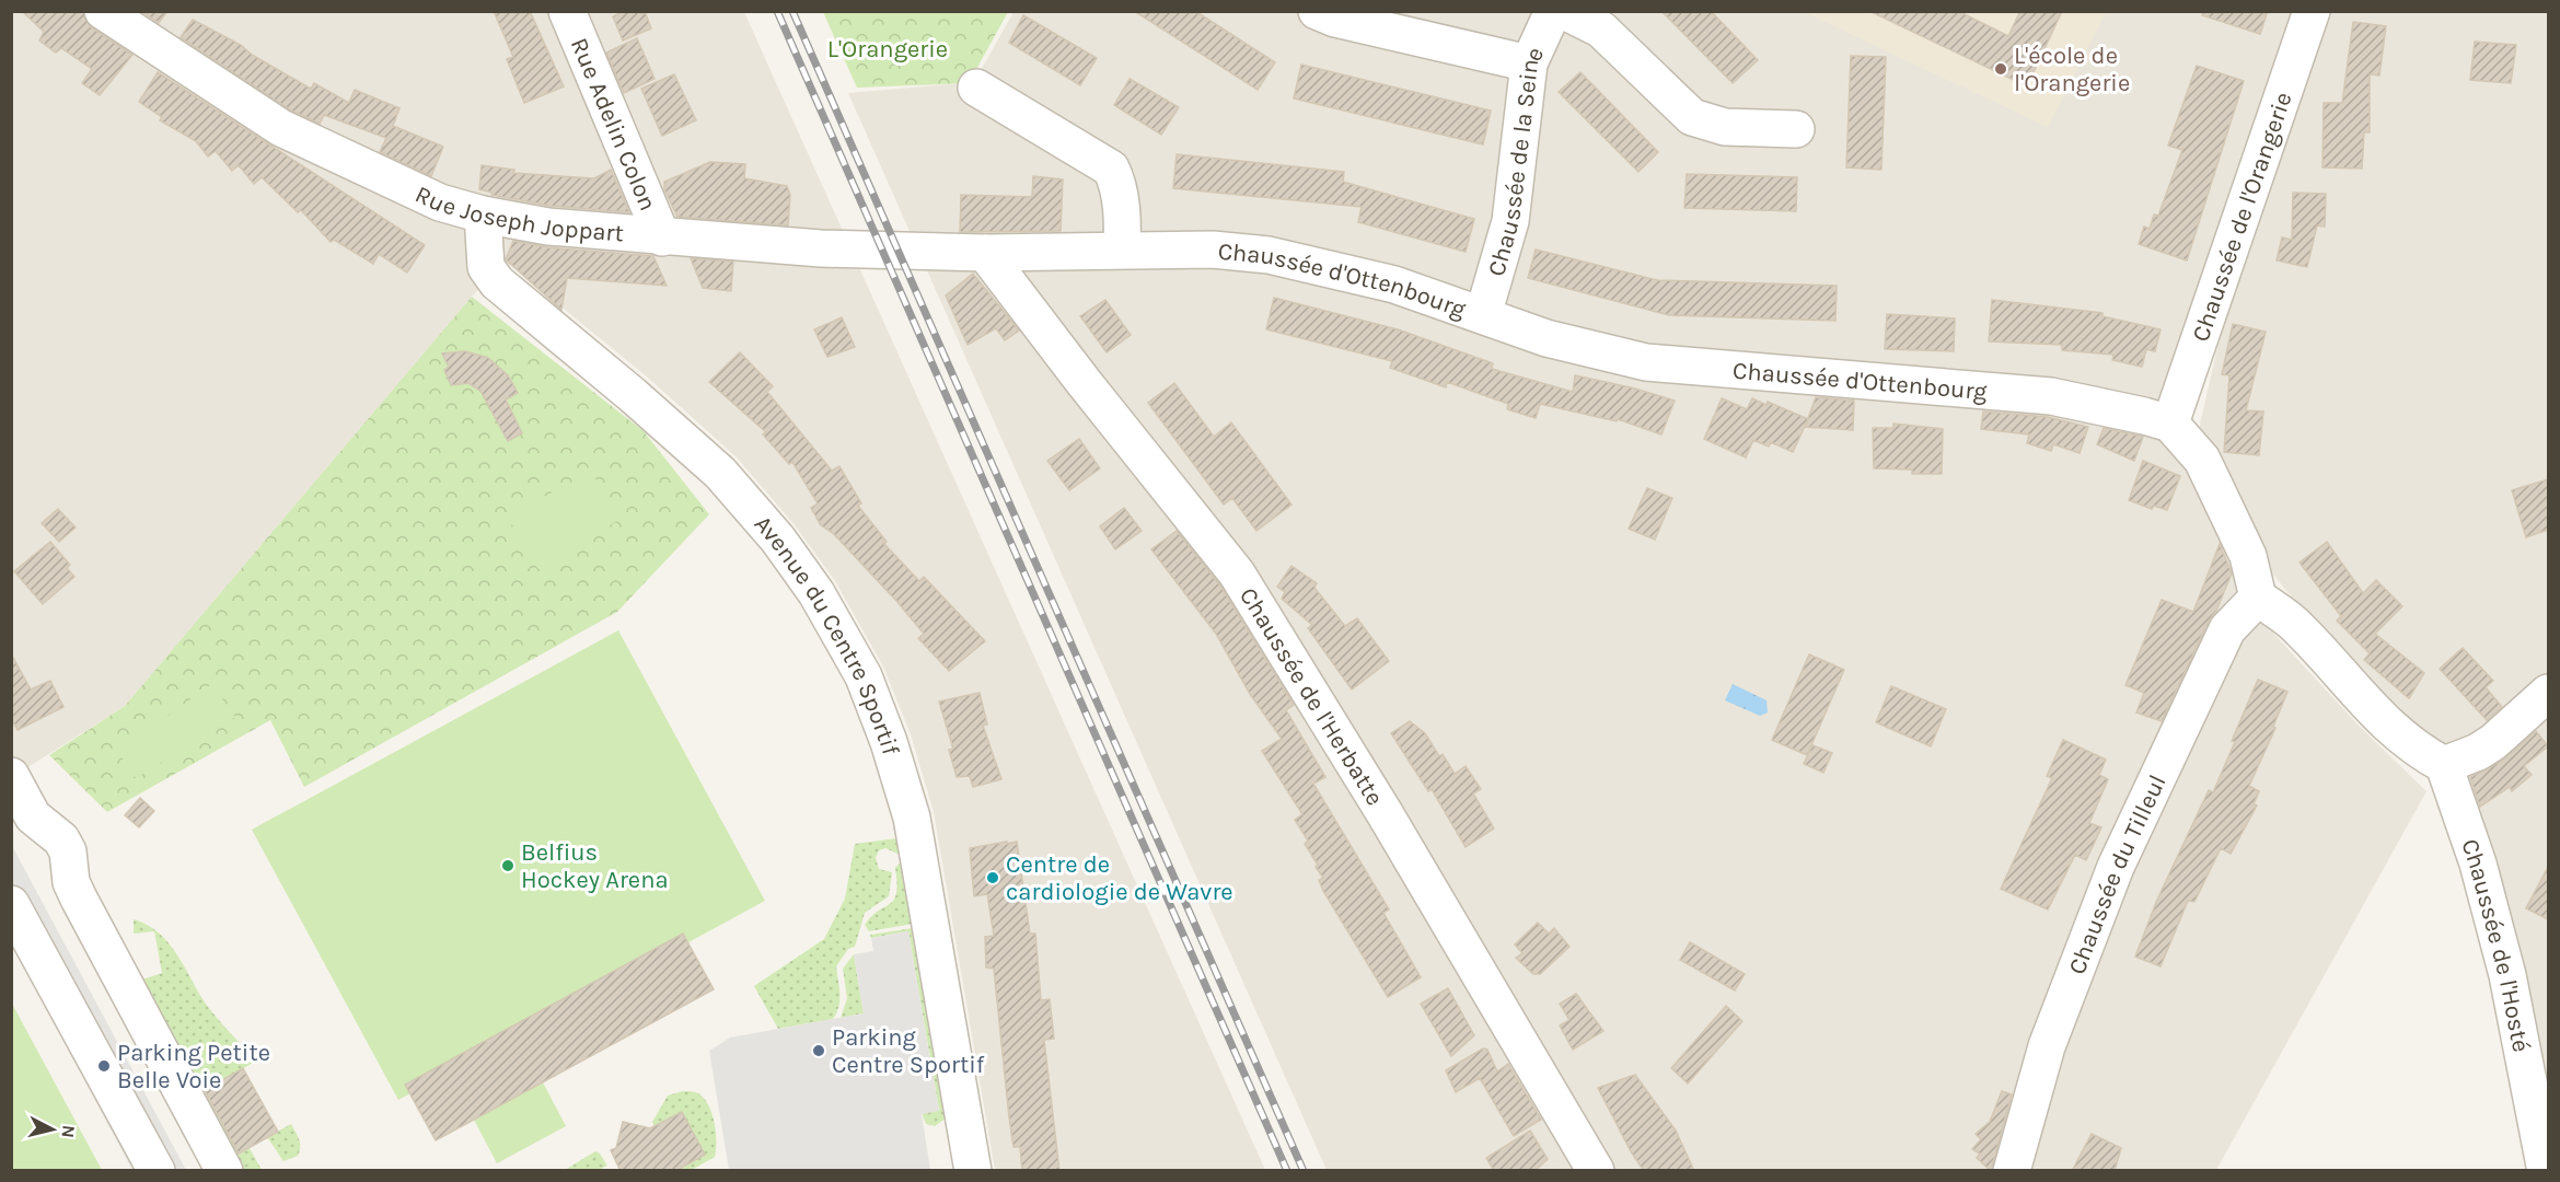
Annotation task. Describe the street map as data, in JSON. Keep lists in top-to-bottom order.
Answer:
{
  "streets": {
    "street": [
      "Rue Adelin Colon",
      "Chaussée de la Seine",
      "Rue Joseph Joppart",
      "Chaussée de l'Orangerie",
      "Chaussée d'Ottenbourg",
      "Avenue du Centre Sportif",
      "Chaussée de l'Herbatte",
      "Chaussée du Tilleul",
      "Chaussée de l'Hosté"
    ]
  },
  "crossings": [
    ["Rue Adelin Colon", "Rue Joseph Joppart"],
    ["Chaussée de la Seine", "Chaussée d'Ottenbourg"],
    ["Rue Joseph Joppart", "Chaussée d'Ottenbourg"],
    ["Rue Joseph Joppart", "Avenue du Centre Sportif"],
    ["Rue Joseph Joppart", "Chaussée de l'Herbatte"],
    ["Chaussée de l'Orangerie", "Chaussée d'Ottenbourg"],
    ["Chaussée d'Ottenbourg", "Chaussée de l'Herbatte"]
  ],
  "parks": ["L'Orangerie"],
  "places": [
    "L'école de l'Orangerie",
    "Belfius Hockey Arena",
    "Centre de cardiologie de Wavre",
    "Parking Centre Sportif",
    "Parking Petite Belle Voie"
  ],
  "north": "right"
}
